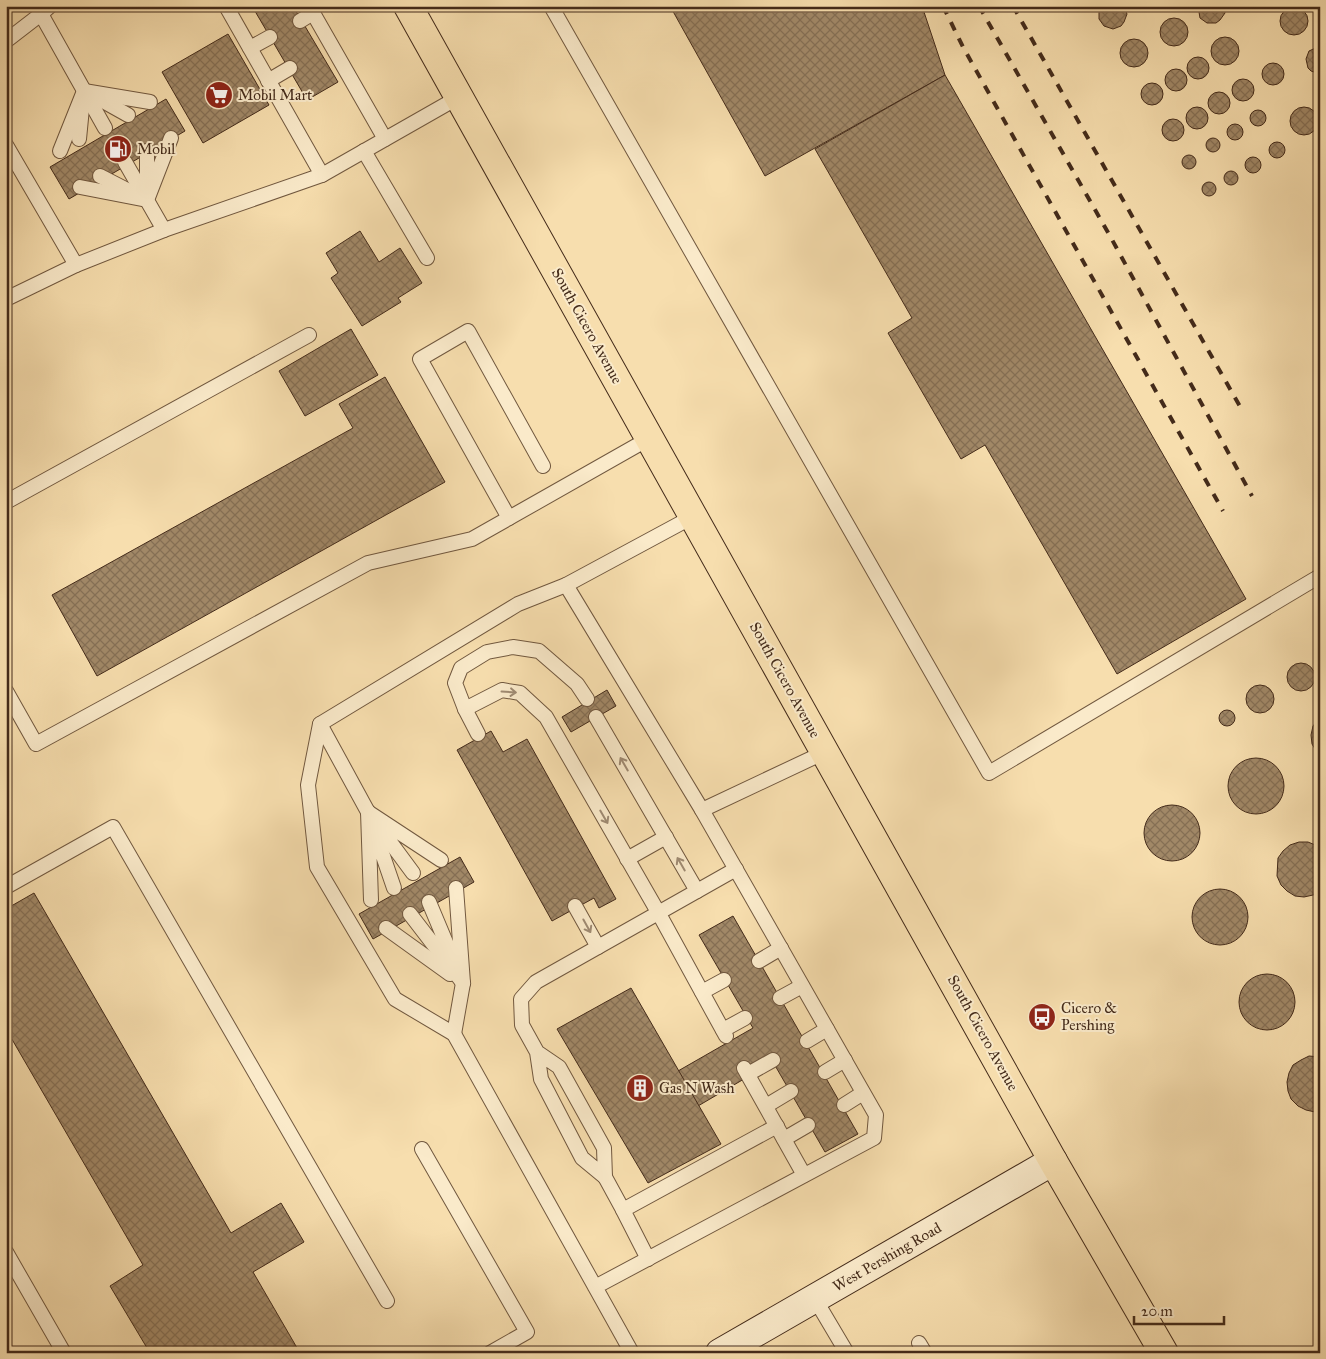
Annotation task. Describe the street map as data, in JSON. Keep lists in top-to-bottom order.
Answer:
{
  "streets": {
    "main road": ["South Cicero Avenue", "West Pershing Road"]
  },
  "crossings": [
    ["South Cicero Avenue", "West Pershing Road"]
  ],
  "places": {
    "supermarket": ["Mobil Mart"],
    "fuel station": ["Mobil"],
    "bus stop": ["Cicero & Pershing"],
    "building": ["Gas N Wash"]
  },
  "scale_bar": "20 m"
}
